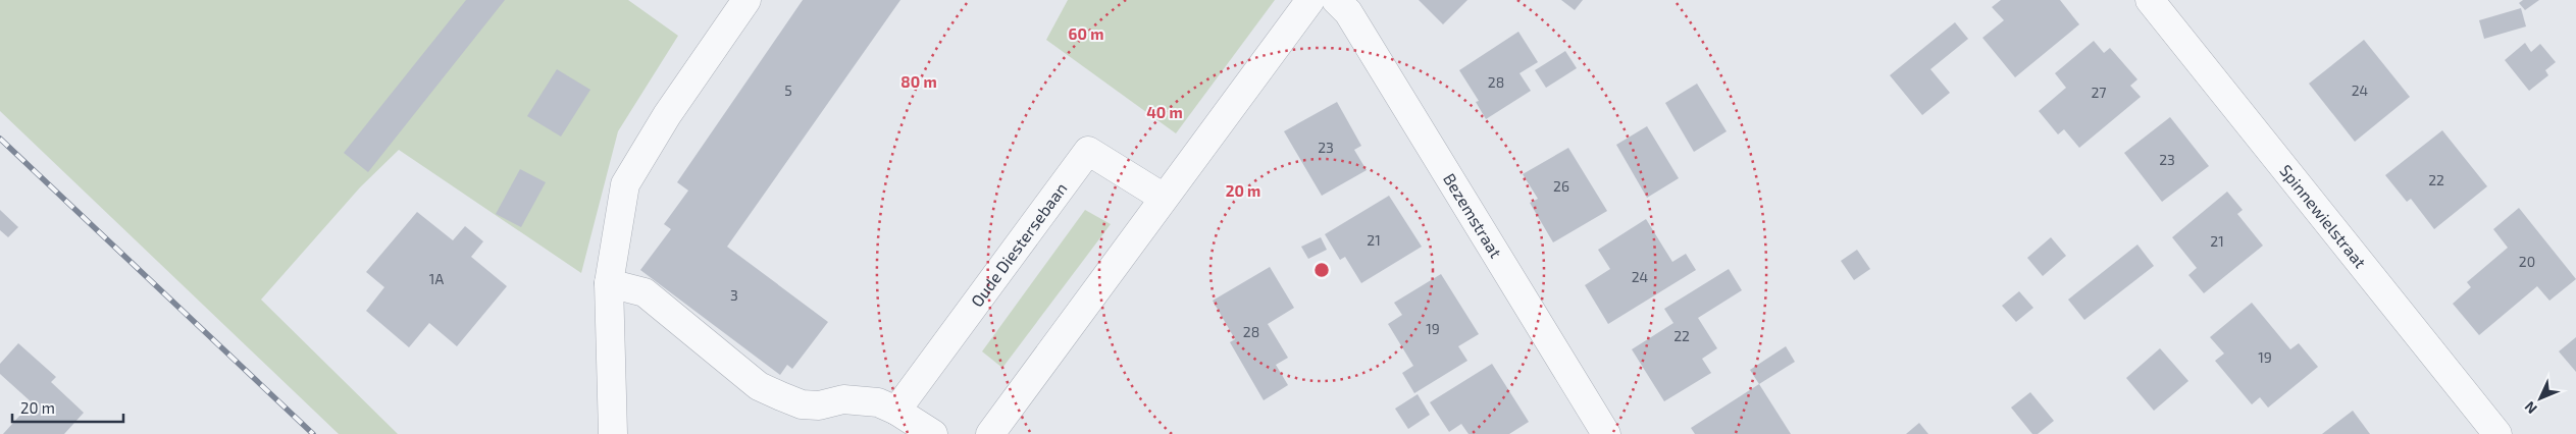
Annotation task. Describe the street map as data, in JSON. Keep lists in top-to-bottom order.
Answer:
{
  "streets": {
    "street": ["Bezemstraat", "Spinnewielstraat", "Oude Diestersebaan"]
  },
  "house_numbers": [
    "28",
    "5",
    "24",
    "27",
    "23",
    "23",
    "22",
    "26",
    "21",
    "21",
    "20",
    "24",
    "1A",
    "3",
    "19",
    "28",
    "22",
    "19"
  ],
  "scale_bar": "20 m",
  "north": "bottom left",
  "rings": [
    "60 m",
    "80 m",
    "40 m",
    "20 m"
  ]
}
